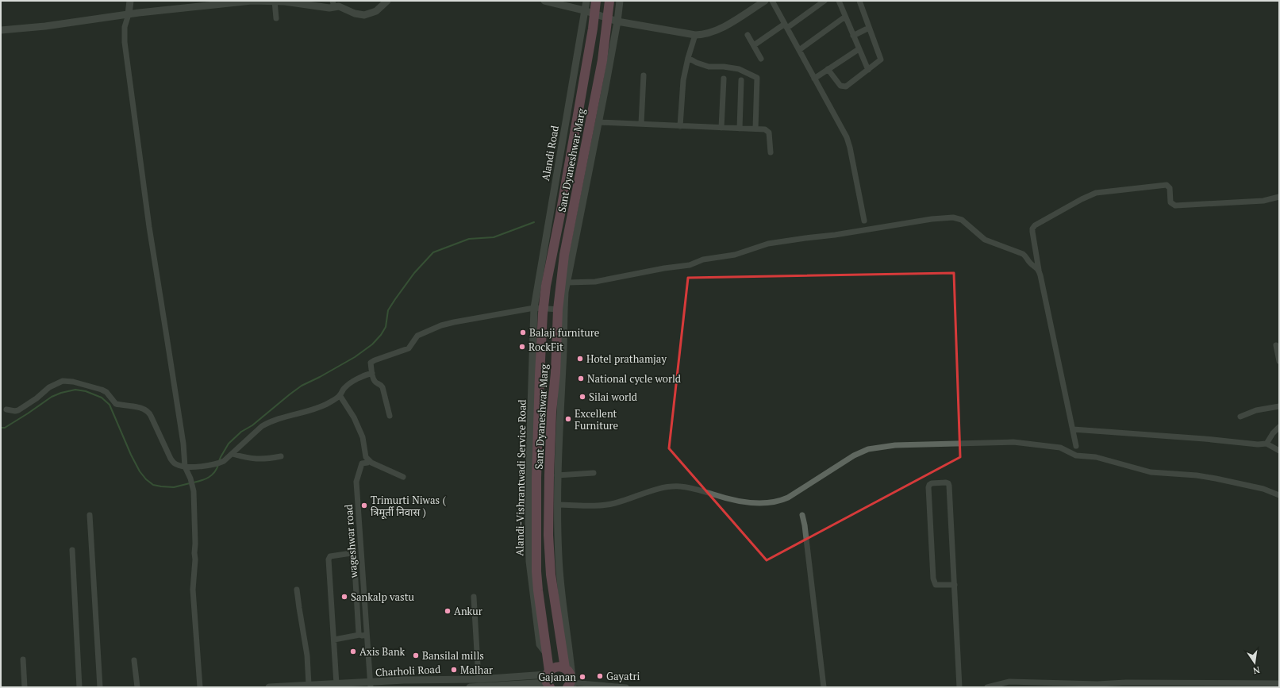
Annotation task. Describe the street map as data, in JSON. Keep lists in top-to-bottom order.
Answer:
{
  "streets": {
    "main road": ["Sant Dyaneshwar Marg"],
    "street": [
      "Alandi Road",
      "Alandi-Vishrantwadi Service Road",
      "wageshwar road",
      "Charholi Road"
    ]
  },
  "crossings": [
    ["Alandi Road", "Alandi-Vishrantwadi Service Road"],
    ["Sant Dyaneshwar Marg", "Alandi-Vishrantwadi Service Road"],
    ["Sant Dyaneshwar Marg", "Charholi Road"],
    ["wageshwar road", "Charholi Road"]
  ],
  "places": [
    "Balaji furniture",
    "RockFit",
    "Hotel prathamjay",
    "National cycle world",
    "Silai world",
    "Excellent Furniture",
    "Trimurti Niwas ( त्रिमूर्ती निवास )",
    "Sankalp vastu",
    "Ankur",
    "Axis Bank",
    "Bansilal mills",
    "Malhar",
    "Gayatri",
    "Gajanan"
  ],
  "north": "bottom"
}
